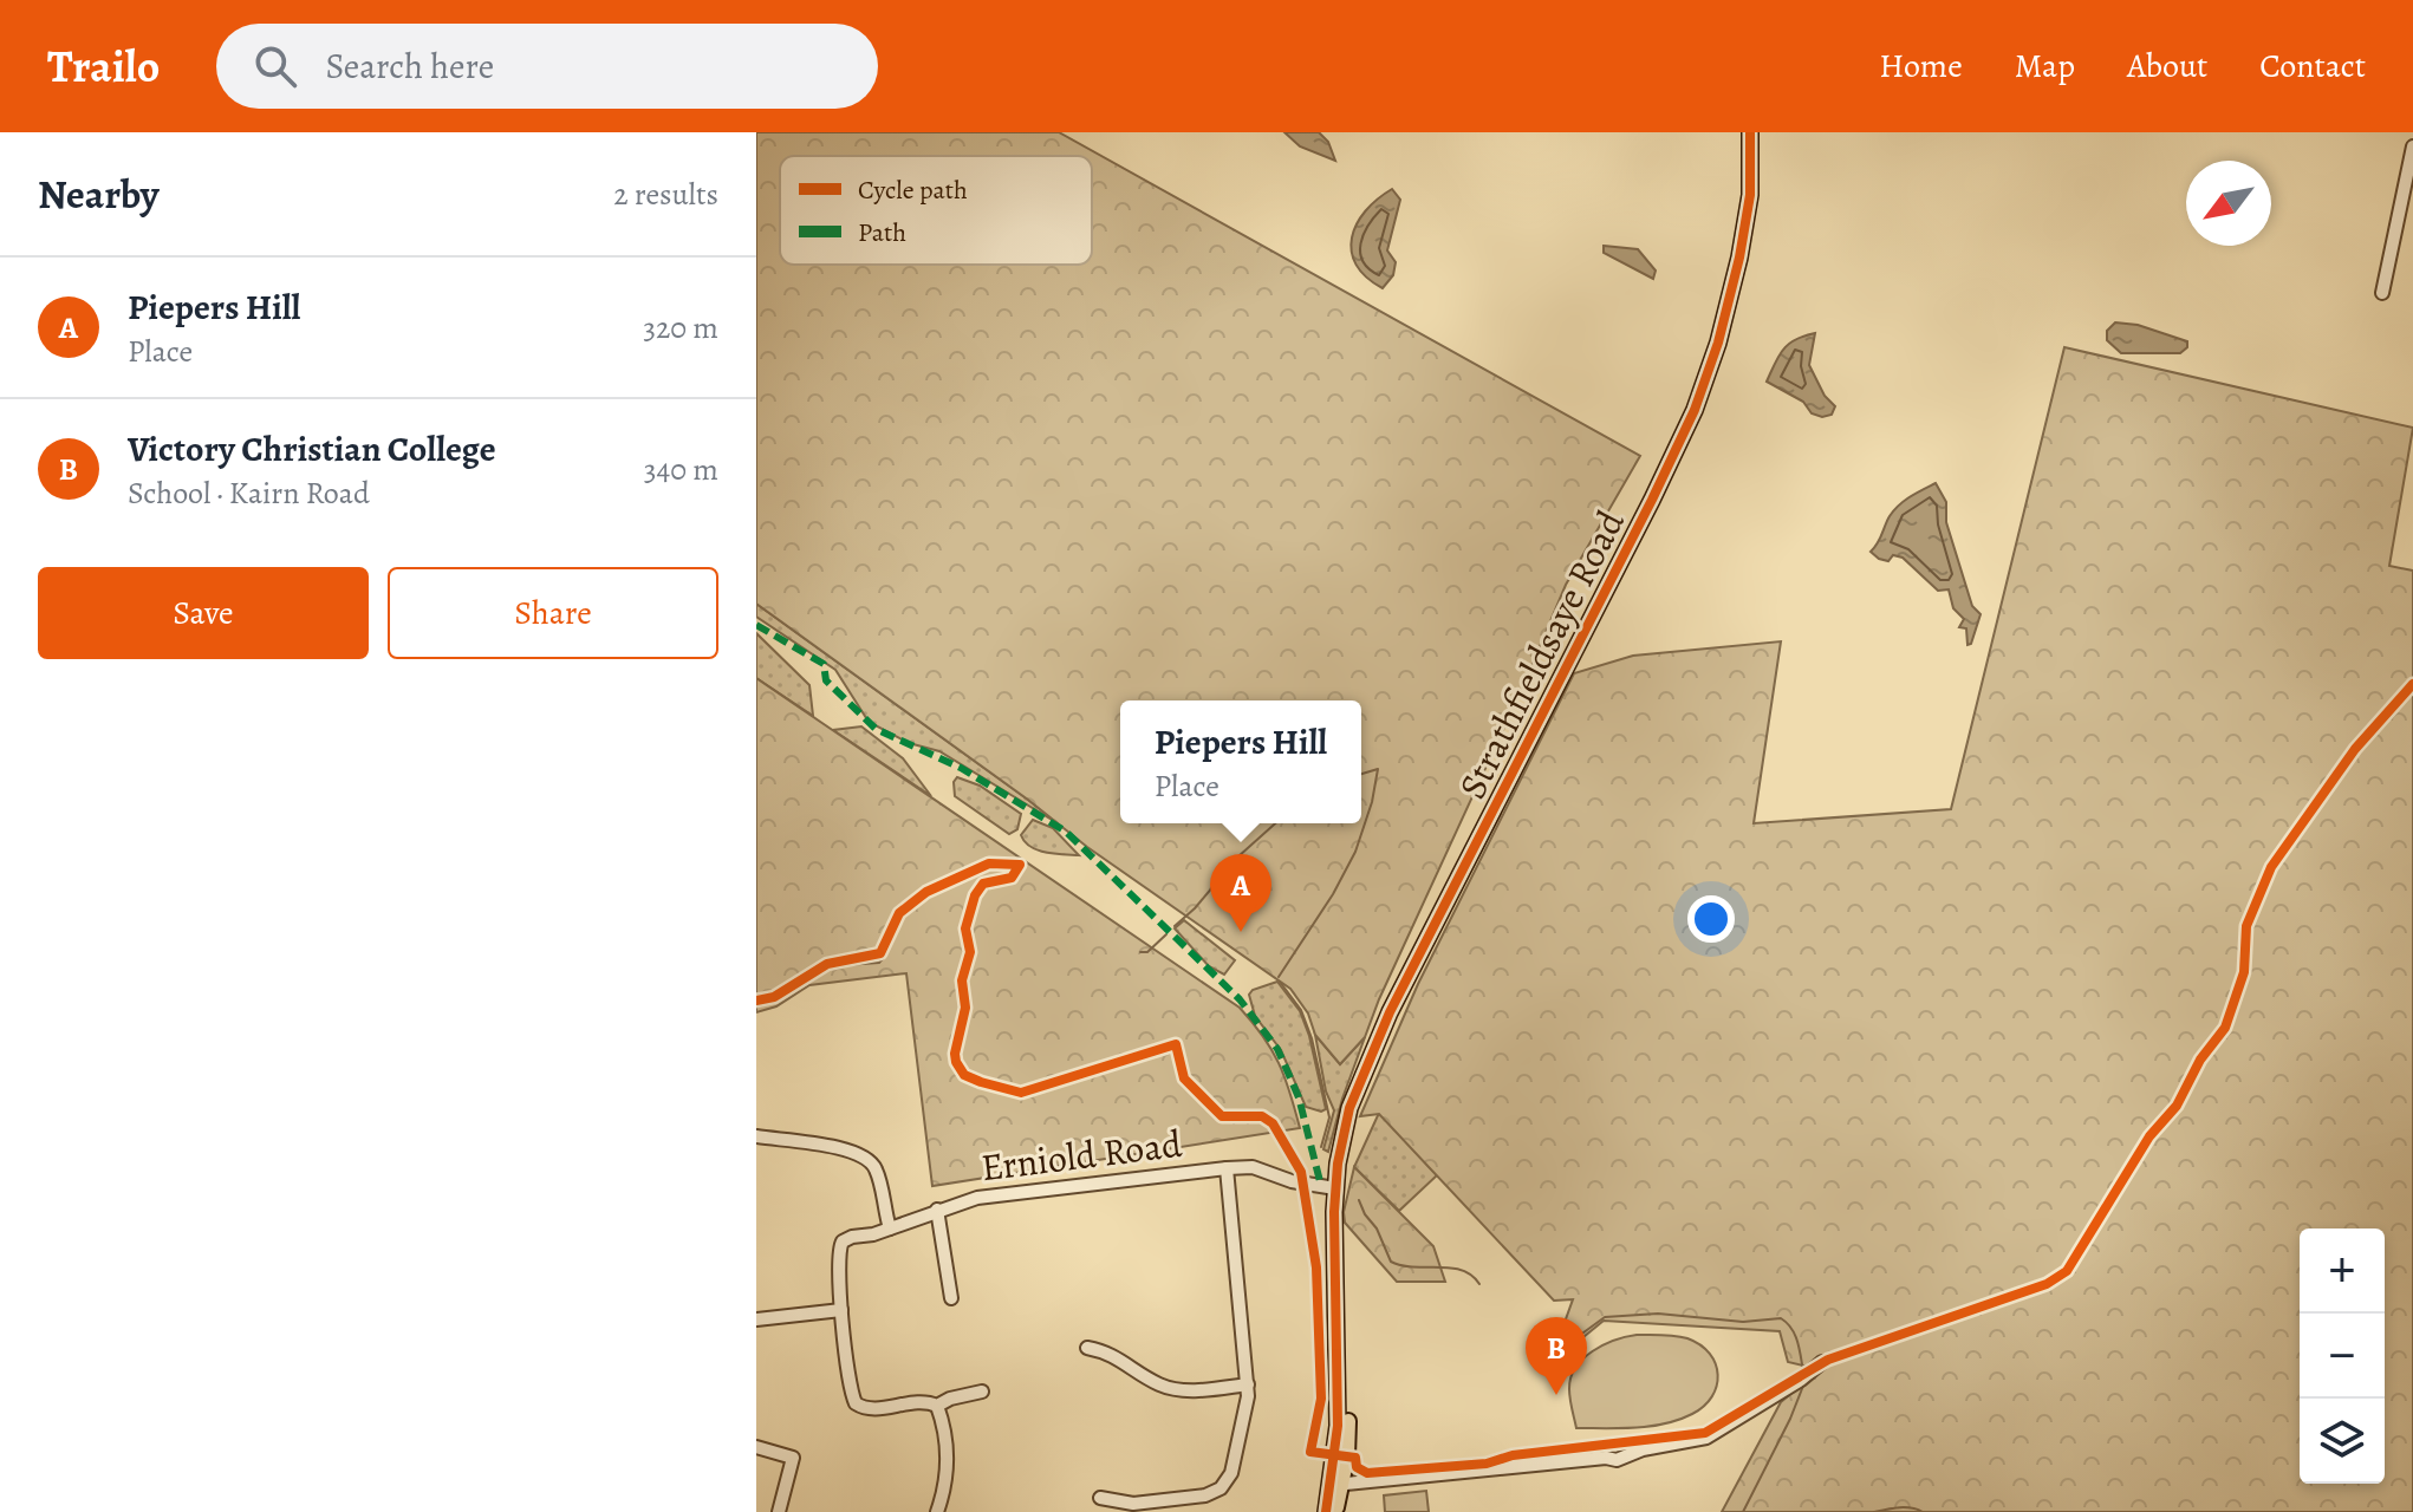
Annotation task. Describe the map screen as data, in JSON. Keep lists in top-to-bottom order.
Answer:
{
  "streets": {
    "main road": ["Strathfieldsaye Road"],
    "street": ["Erniold Road"]
  },
  "crossings": [
    ["Strathfieldsaye Road", "Erniold Road"]
  ],
  "legend": ["Cycle path", "Path"],
  "north": "bottom left",
  "page": {
    "header": "Trailo",
    "search": "Search here",
    "nav": [
      "Home",
      "Map",
      "About",
      "Contact"
    ],
    "heading": ["Nearby", "2 results"],
    "list": [
      {
        "mark": "A",
        "name": "Piepers Hill",
        "note": "Place",
        "value": "320 m"
      },
      {
        "mark": "B",
        "name": "Victory Christian College",
        "note": "School · Kairn Road",
        "value": "340 m"
      }
    ],
    "buttons": ["Save", "Share"],
    "popup": ["Piepers Hill", "Place"],
    "pins": ["A", "B"],
    "map_buttons": ["+", "−"]
  }
}
